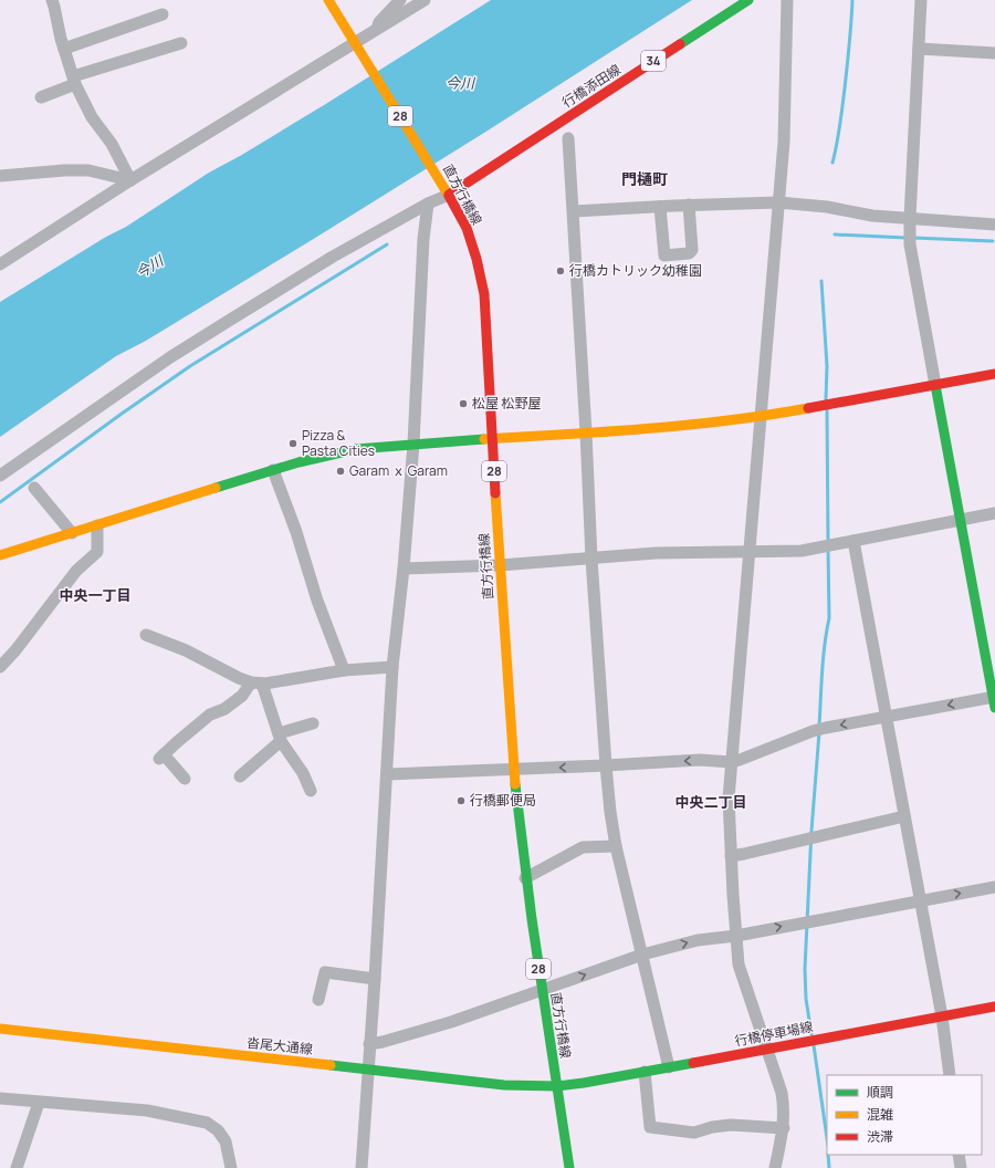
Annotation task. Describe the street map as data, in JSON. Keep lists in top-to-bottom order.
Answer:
{
  "streets": {
    "main road": [
      "34",
      "行橋添田線",
      "28",
      "直方行橋線",
      "行橋停車場線",
      "沓尾大通線"
    ]
  },
  "crossings": [
    ["行橋添田線", "直方行橋線"],
    ["直方行橋線", "行橋停車場線"],
    ["直方行橋線", "沓尾大通線"],
    ["行橋停車場線", "沓尾大通線"]
  ],
  "districts": ["門樋町", "中央一丁目", "中央二丁目"],
  "water": ["今川"],
  "places": [
    "行橋カトリック幼稚園",
    "松屋 松野屋",
    "Pizza & Pasta Cities",
    "Garam ｘ Garam",
    "行橋郵便局"
  ],
  "legend": ["順調", "混雑", "渋滞"]
}
